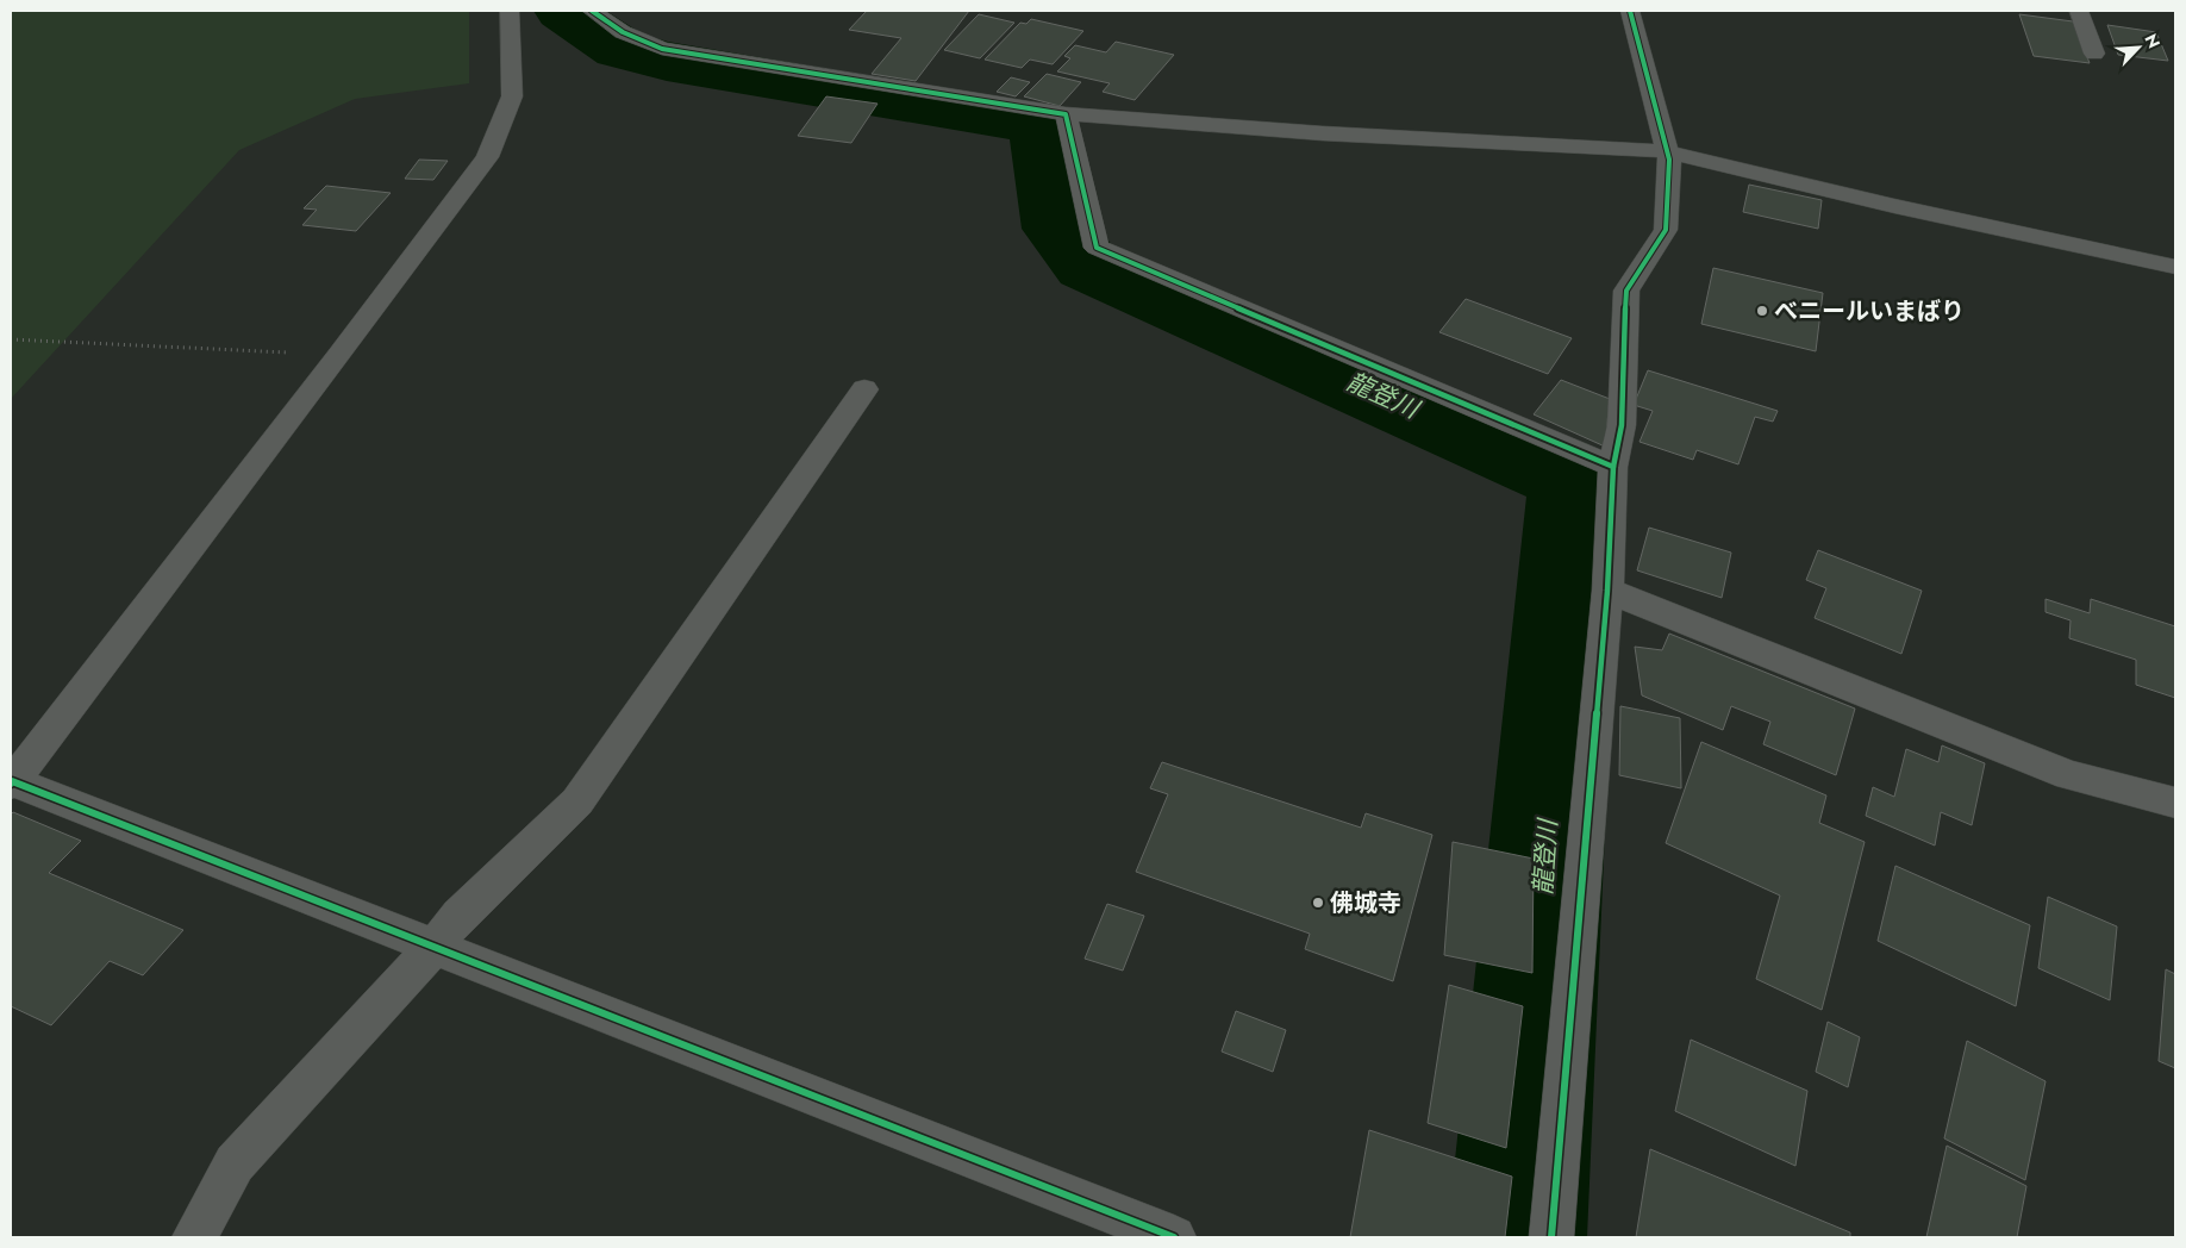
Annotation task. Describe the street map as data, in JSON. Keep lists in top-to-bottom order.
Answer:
{
  "water": ["龍登川"],
  "places": ["べニールいまばり", "佛城寺"],
  "north": "top right"
}
